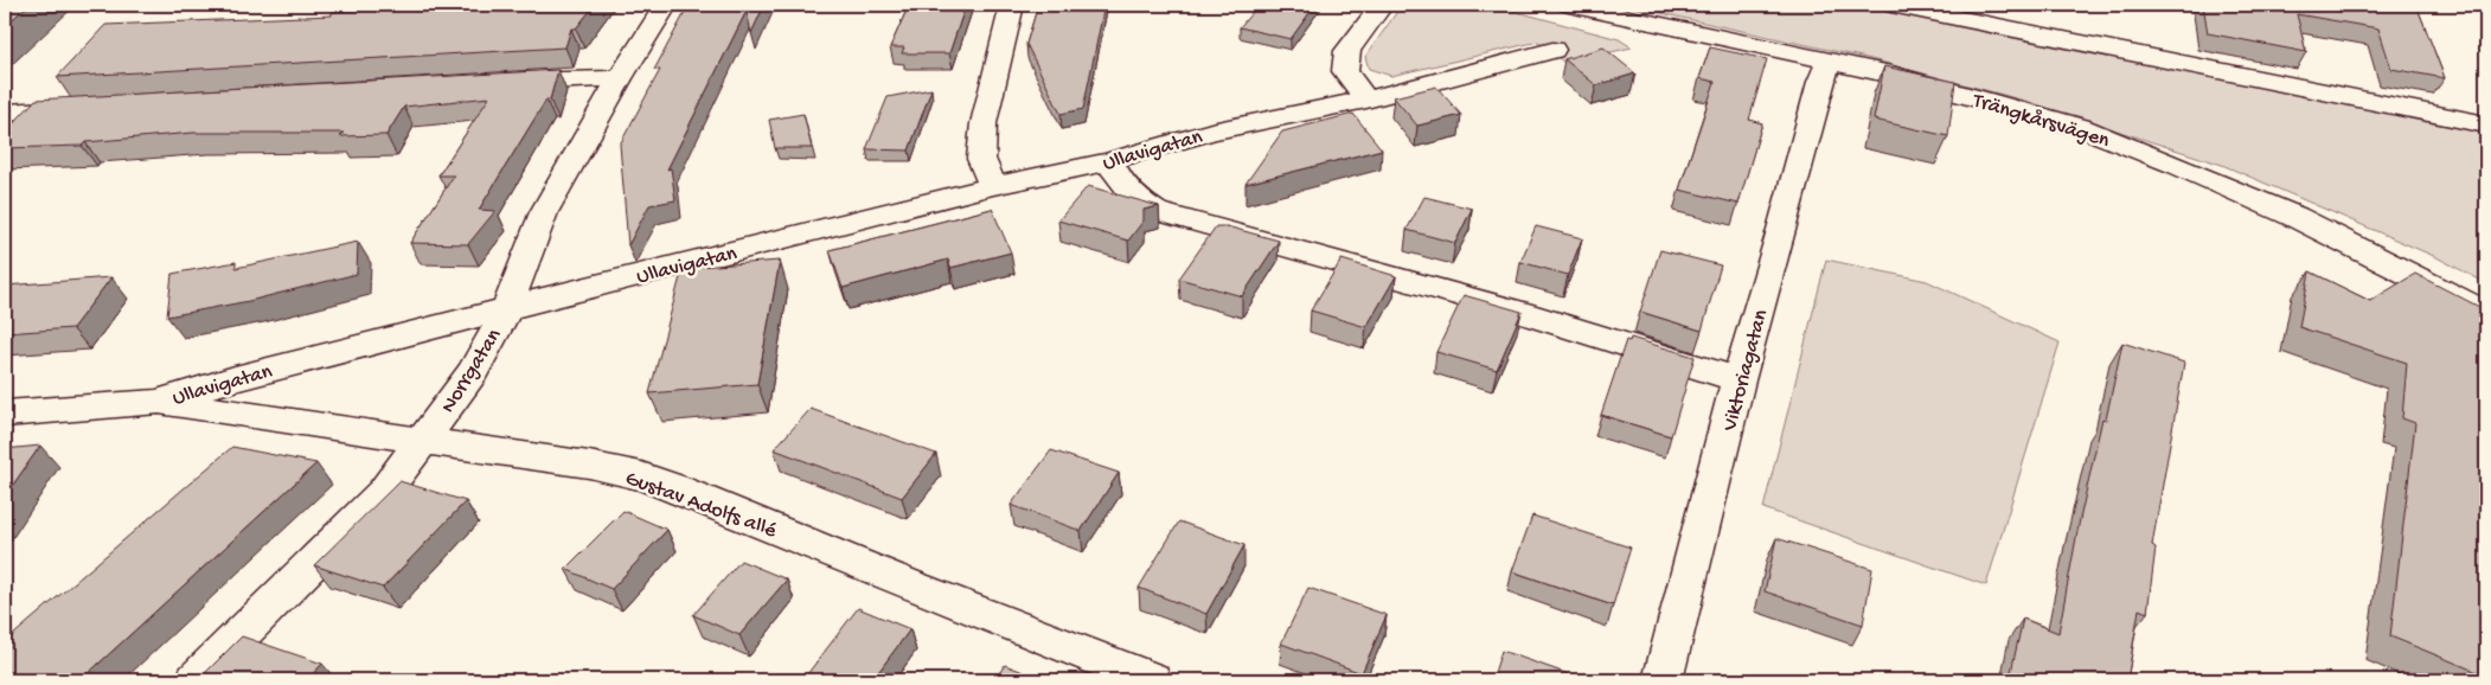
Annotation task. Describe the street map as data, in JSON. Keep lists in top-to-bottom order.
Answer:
{
  "streets": {
    "street": [
      "Trängkårsvägen",
      "Ullavigatan",
      "Norrgatan",
      "Viktoriagatan",
      "Gustav Adolfs allé"
    ]
  },
  "crossings": [
    ["Trängkårsvägen", "Viktoriagatan"],
    ["Ullavigatan", "Norrgatan"],
    ["Ullavigatan", "Gustav Adolfs allé"],
    ["Norrgatan", "Gustav Adolfs allé"]
  ]
}
